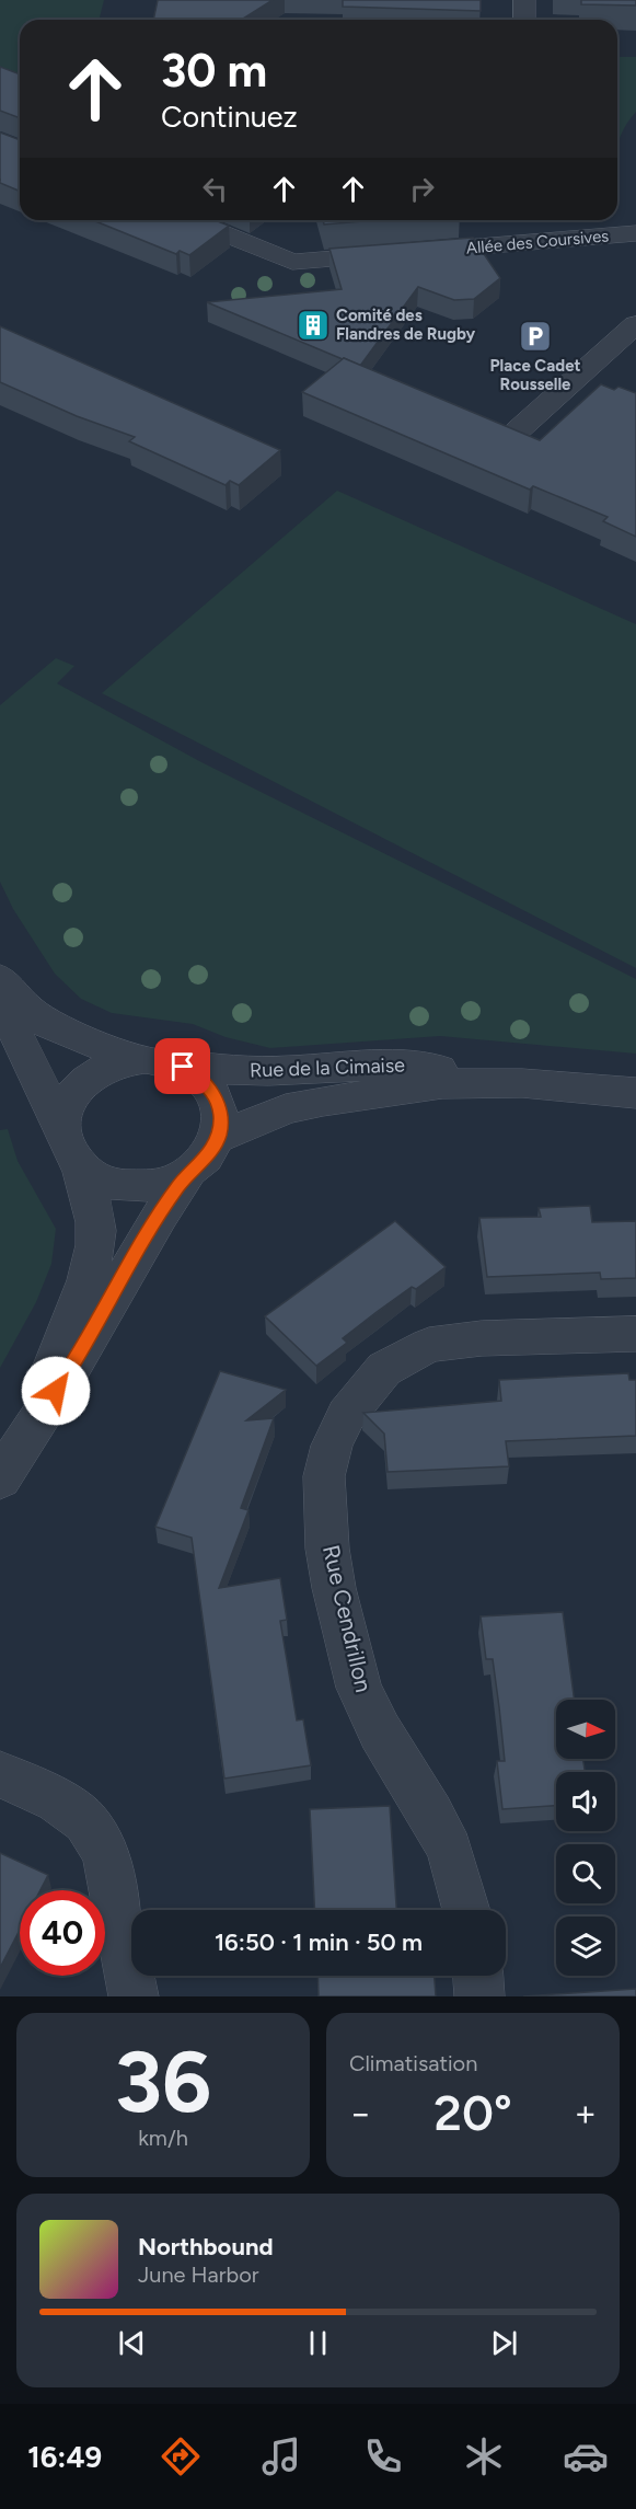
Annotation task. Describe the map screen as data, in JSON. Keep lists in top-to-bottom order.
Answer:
{
  "streets": {
    "street": ["Allée des Coursives", "Rue de la Cimaise", "Rue Cendrillon"]
  },
  "places": {
    "building": ["Comité des Flandres de Rugby"],
    "parking": ["Place Cadet Rousselle"]
  },
  "north": "right",
  "page": {
    "turn": ["30 m", "Continuez"],
    "limit": "40",
    "trip": "16:50 · 1 min · 50 m",
    "tile": [
      ["36", "km/h"],
      "Climatisation"
    ],
    "heat": ["−", "20°", "+"],
    "song": ["Northbound", "June Harbor"],
    "tabs": "16:49"
  }
}
